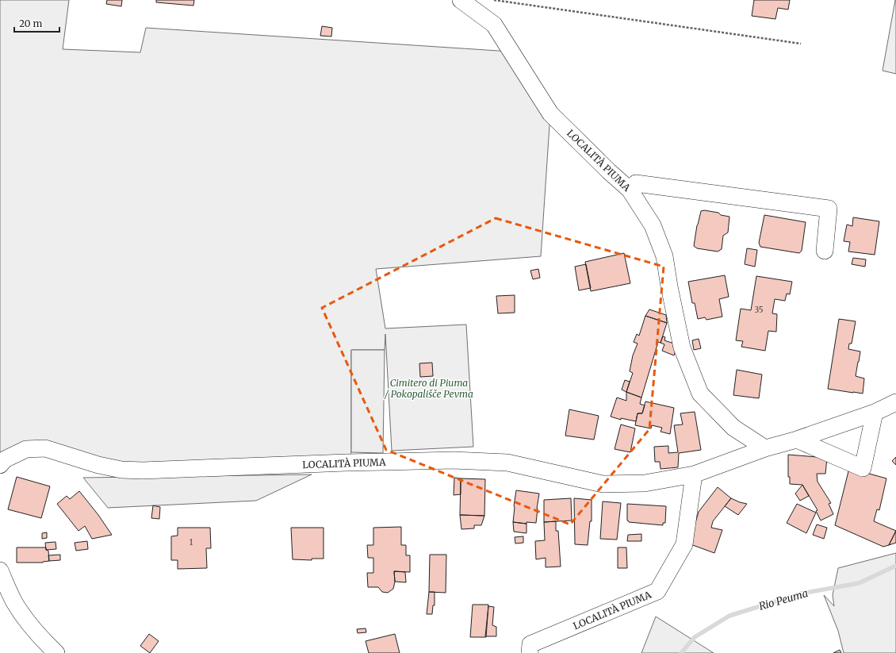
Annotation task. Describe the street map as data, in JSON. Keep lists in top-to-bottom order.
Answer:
{
  "streets": {
    "street": ["LOCALITÀ PIUMA"]
  },
  "water": ["Rio Peuma"],
  "parks": ["Cimitero di Piuma / Pokopališče Pevma"],
  "house_numbers": ["35", "1"],
  "scale_bar": "20 m"
}
